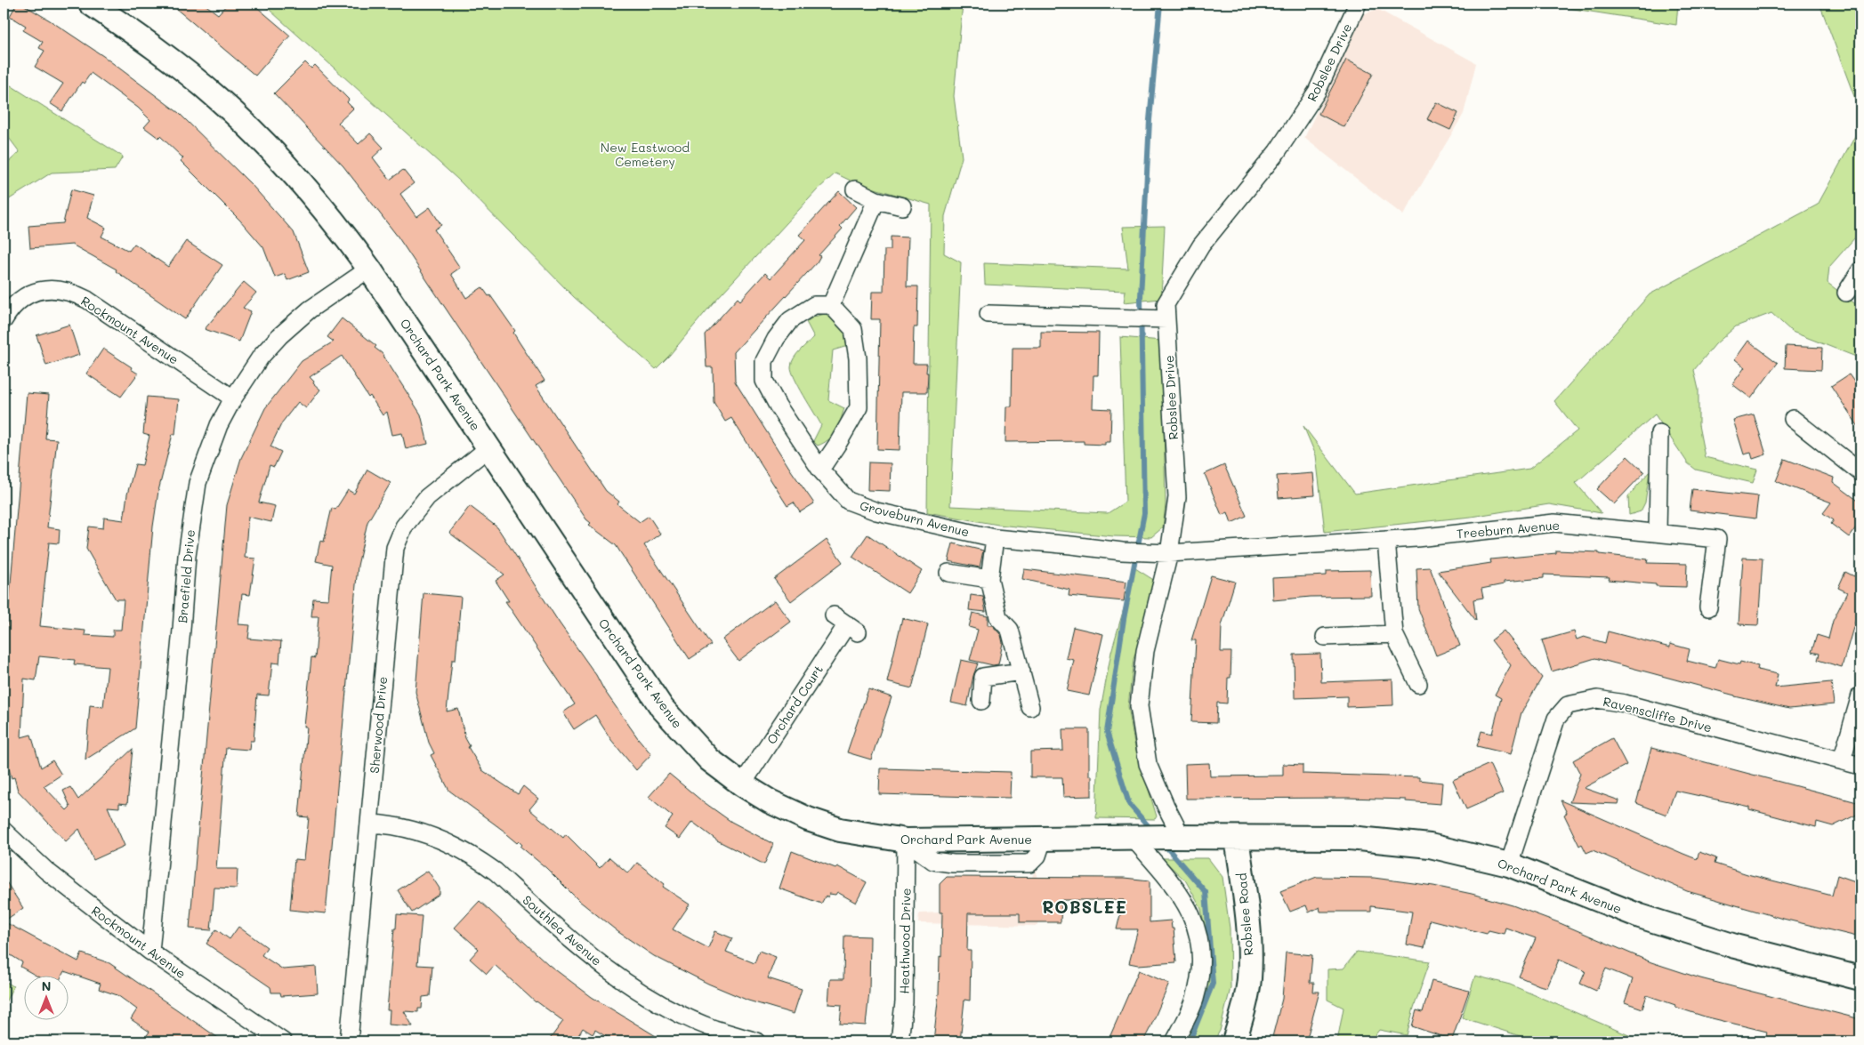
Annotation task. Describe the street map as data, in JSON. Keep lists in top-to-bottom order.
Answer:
{
  "streets": {
    "street": [
      "Robslee Drive",
      "Rockmount Avenue",
      "Orchard Park Avenue",
      "Groveburn Avenue",
      "Treeburn Avenue",
      "Braefield Drive",
      "Orchard Court",
      "Ravenscliffe Drive",
      "Sherwood Drive",
      "Robslee Road",
      "Southlea Avenue",
      "Heathwood Drive"
    ]
  },
  "crossings": [
    ["Robslee Drive", "Orchard Park Avenue"],
    ["Robslee Drive", "Groveburn Avenue"],
    ["Robslee Drive", "Treeburn Avenue"],
    ["Rockmount Avenue", "Braefield Drive"],
    ["Orchard Park Avenue", "Braefield Drive"],
    ["Orchard Park Avenue", "Orchard Court"],
    ["Orchard Park Avenue", "Ravenscliffe Drive"],
    ["Orchard Park Avenue", "Sherwood Drive"],
    ["Orchard Park Avenue", "Robslee Road"],
    ["Orchard Park Avenue", "Heathwood Drive"],
    ["Groveburn Avenue", "Treeburn Avenue"],
    ["Sherwood Drive", "Southlea Avenue"]
  ],
  "districts": ["ROBSLEE"],
  "parks": ["New Eastwood Cemetery"],
  "north": "top"
}
